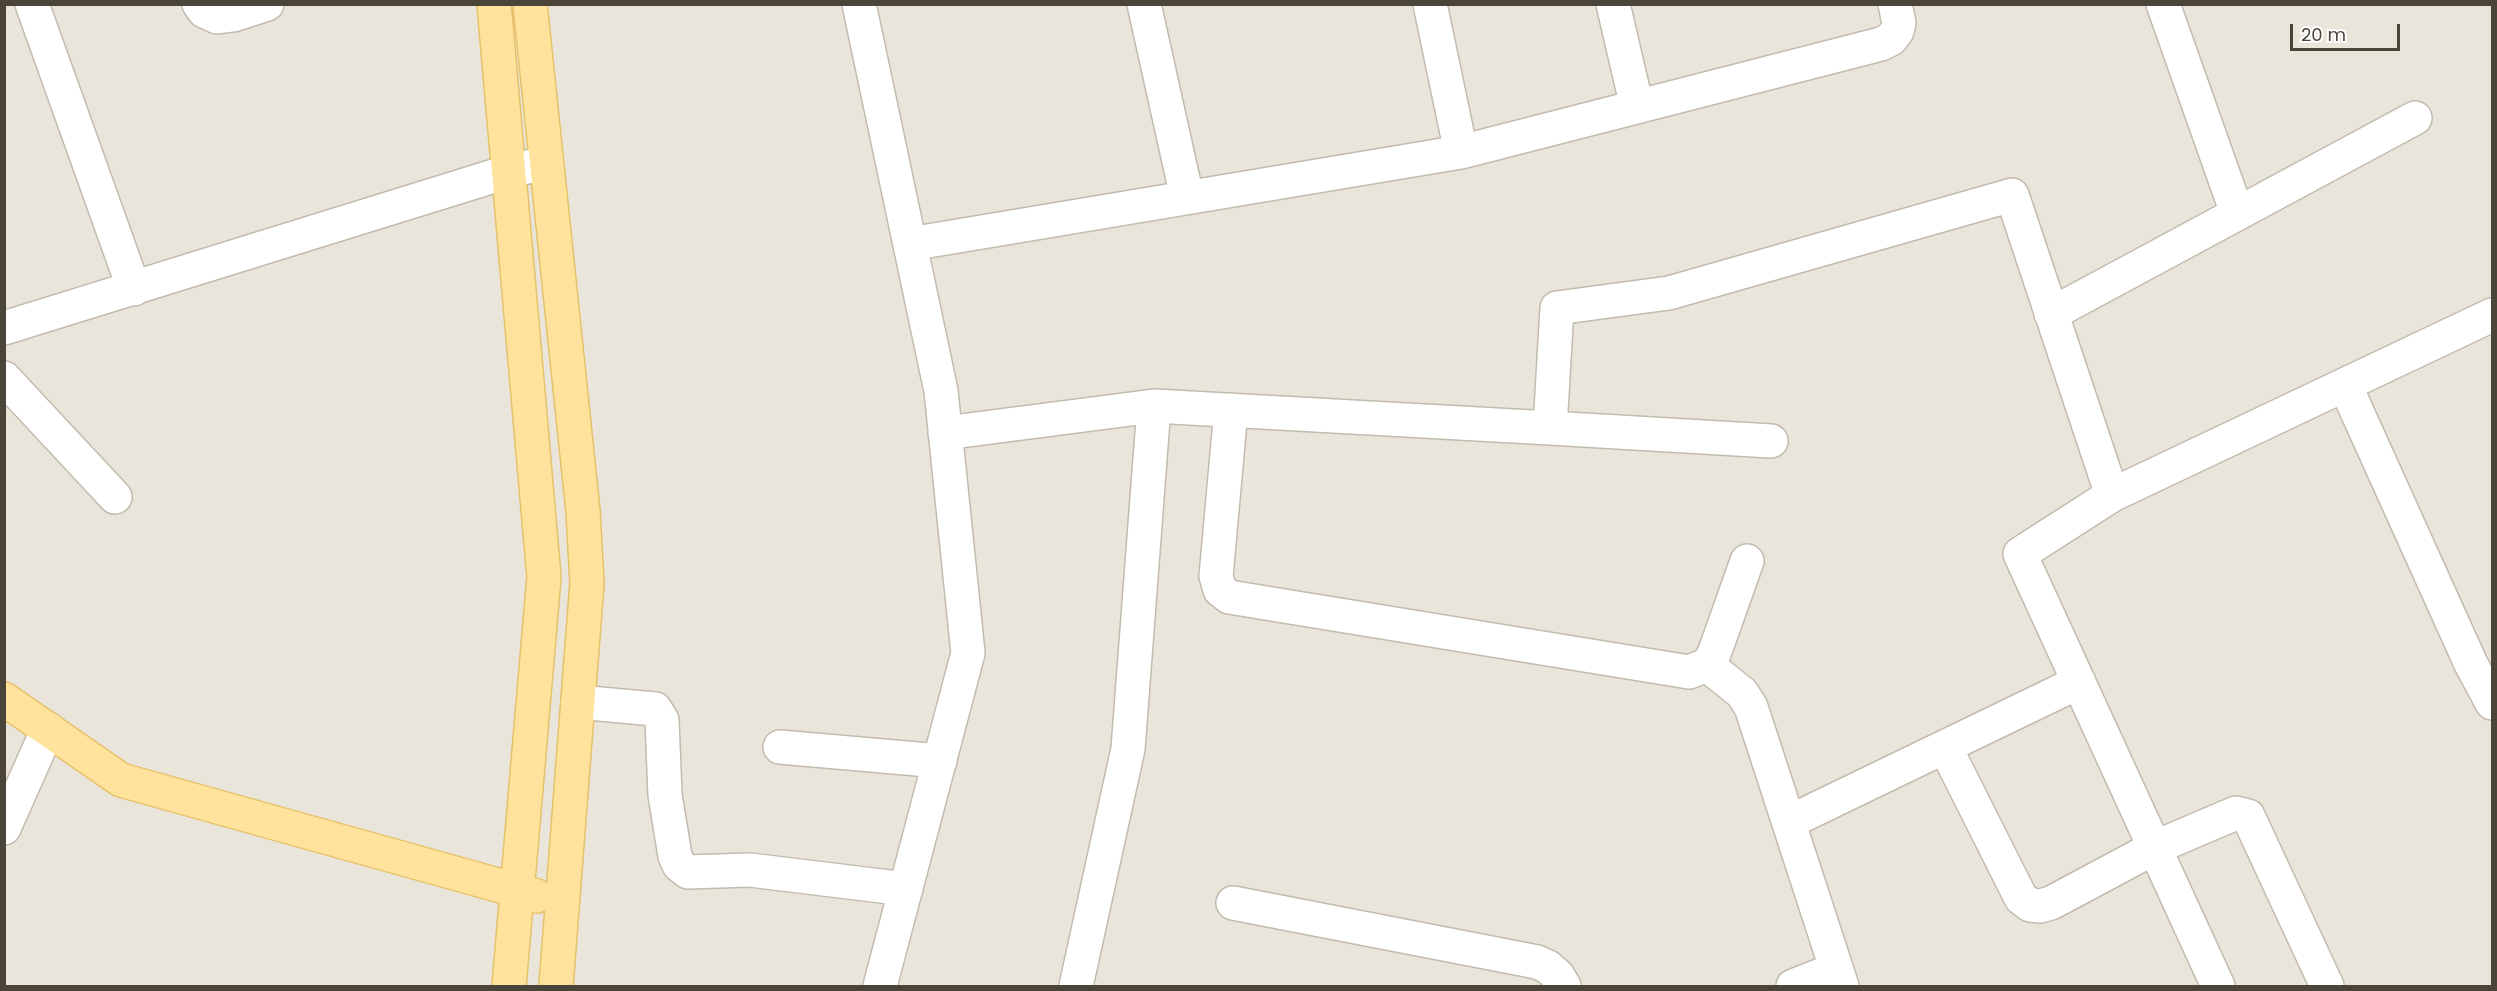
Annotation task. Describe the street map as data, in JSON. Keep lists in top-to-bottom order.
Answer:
{
  "scale_bar": "20 m"
}
